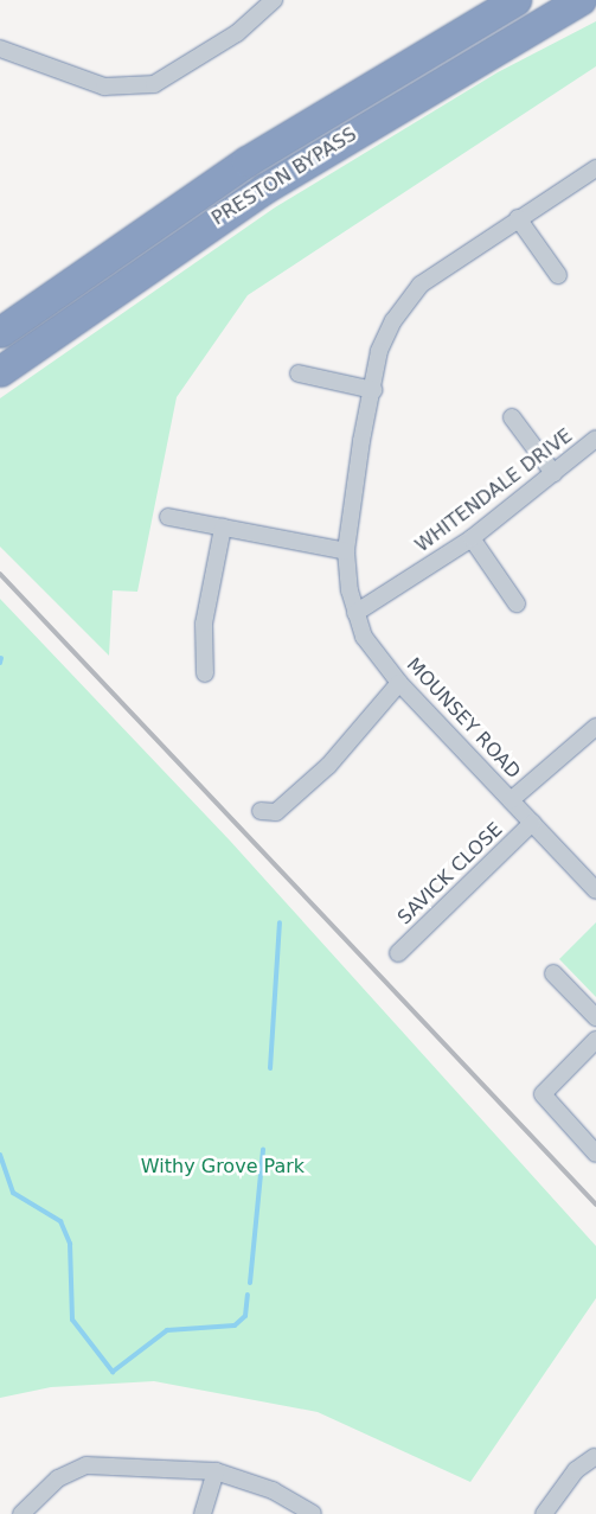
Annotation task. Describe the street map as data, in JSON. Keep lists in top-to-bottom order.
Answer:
{
  "streets": {
    "highway": ["PRESTON BYPASS"],
    "street": ["WHITENDALE DRIVE", "MOUNSEY ROAD", "SAVICK CLOSE"]
  },
  "crossings": [
    ["WHITENDALE DRIVE", "MOUNSEY ROAD"],
    ["MOUNSEY ROAD", "SAVICK CLOSE"]
  ],
  "parks": ["Withy Grove Park"]
}
